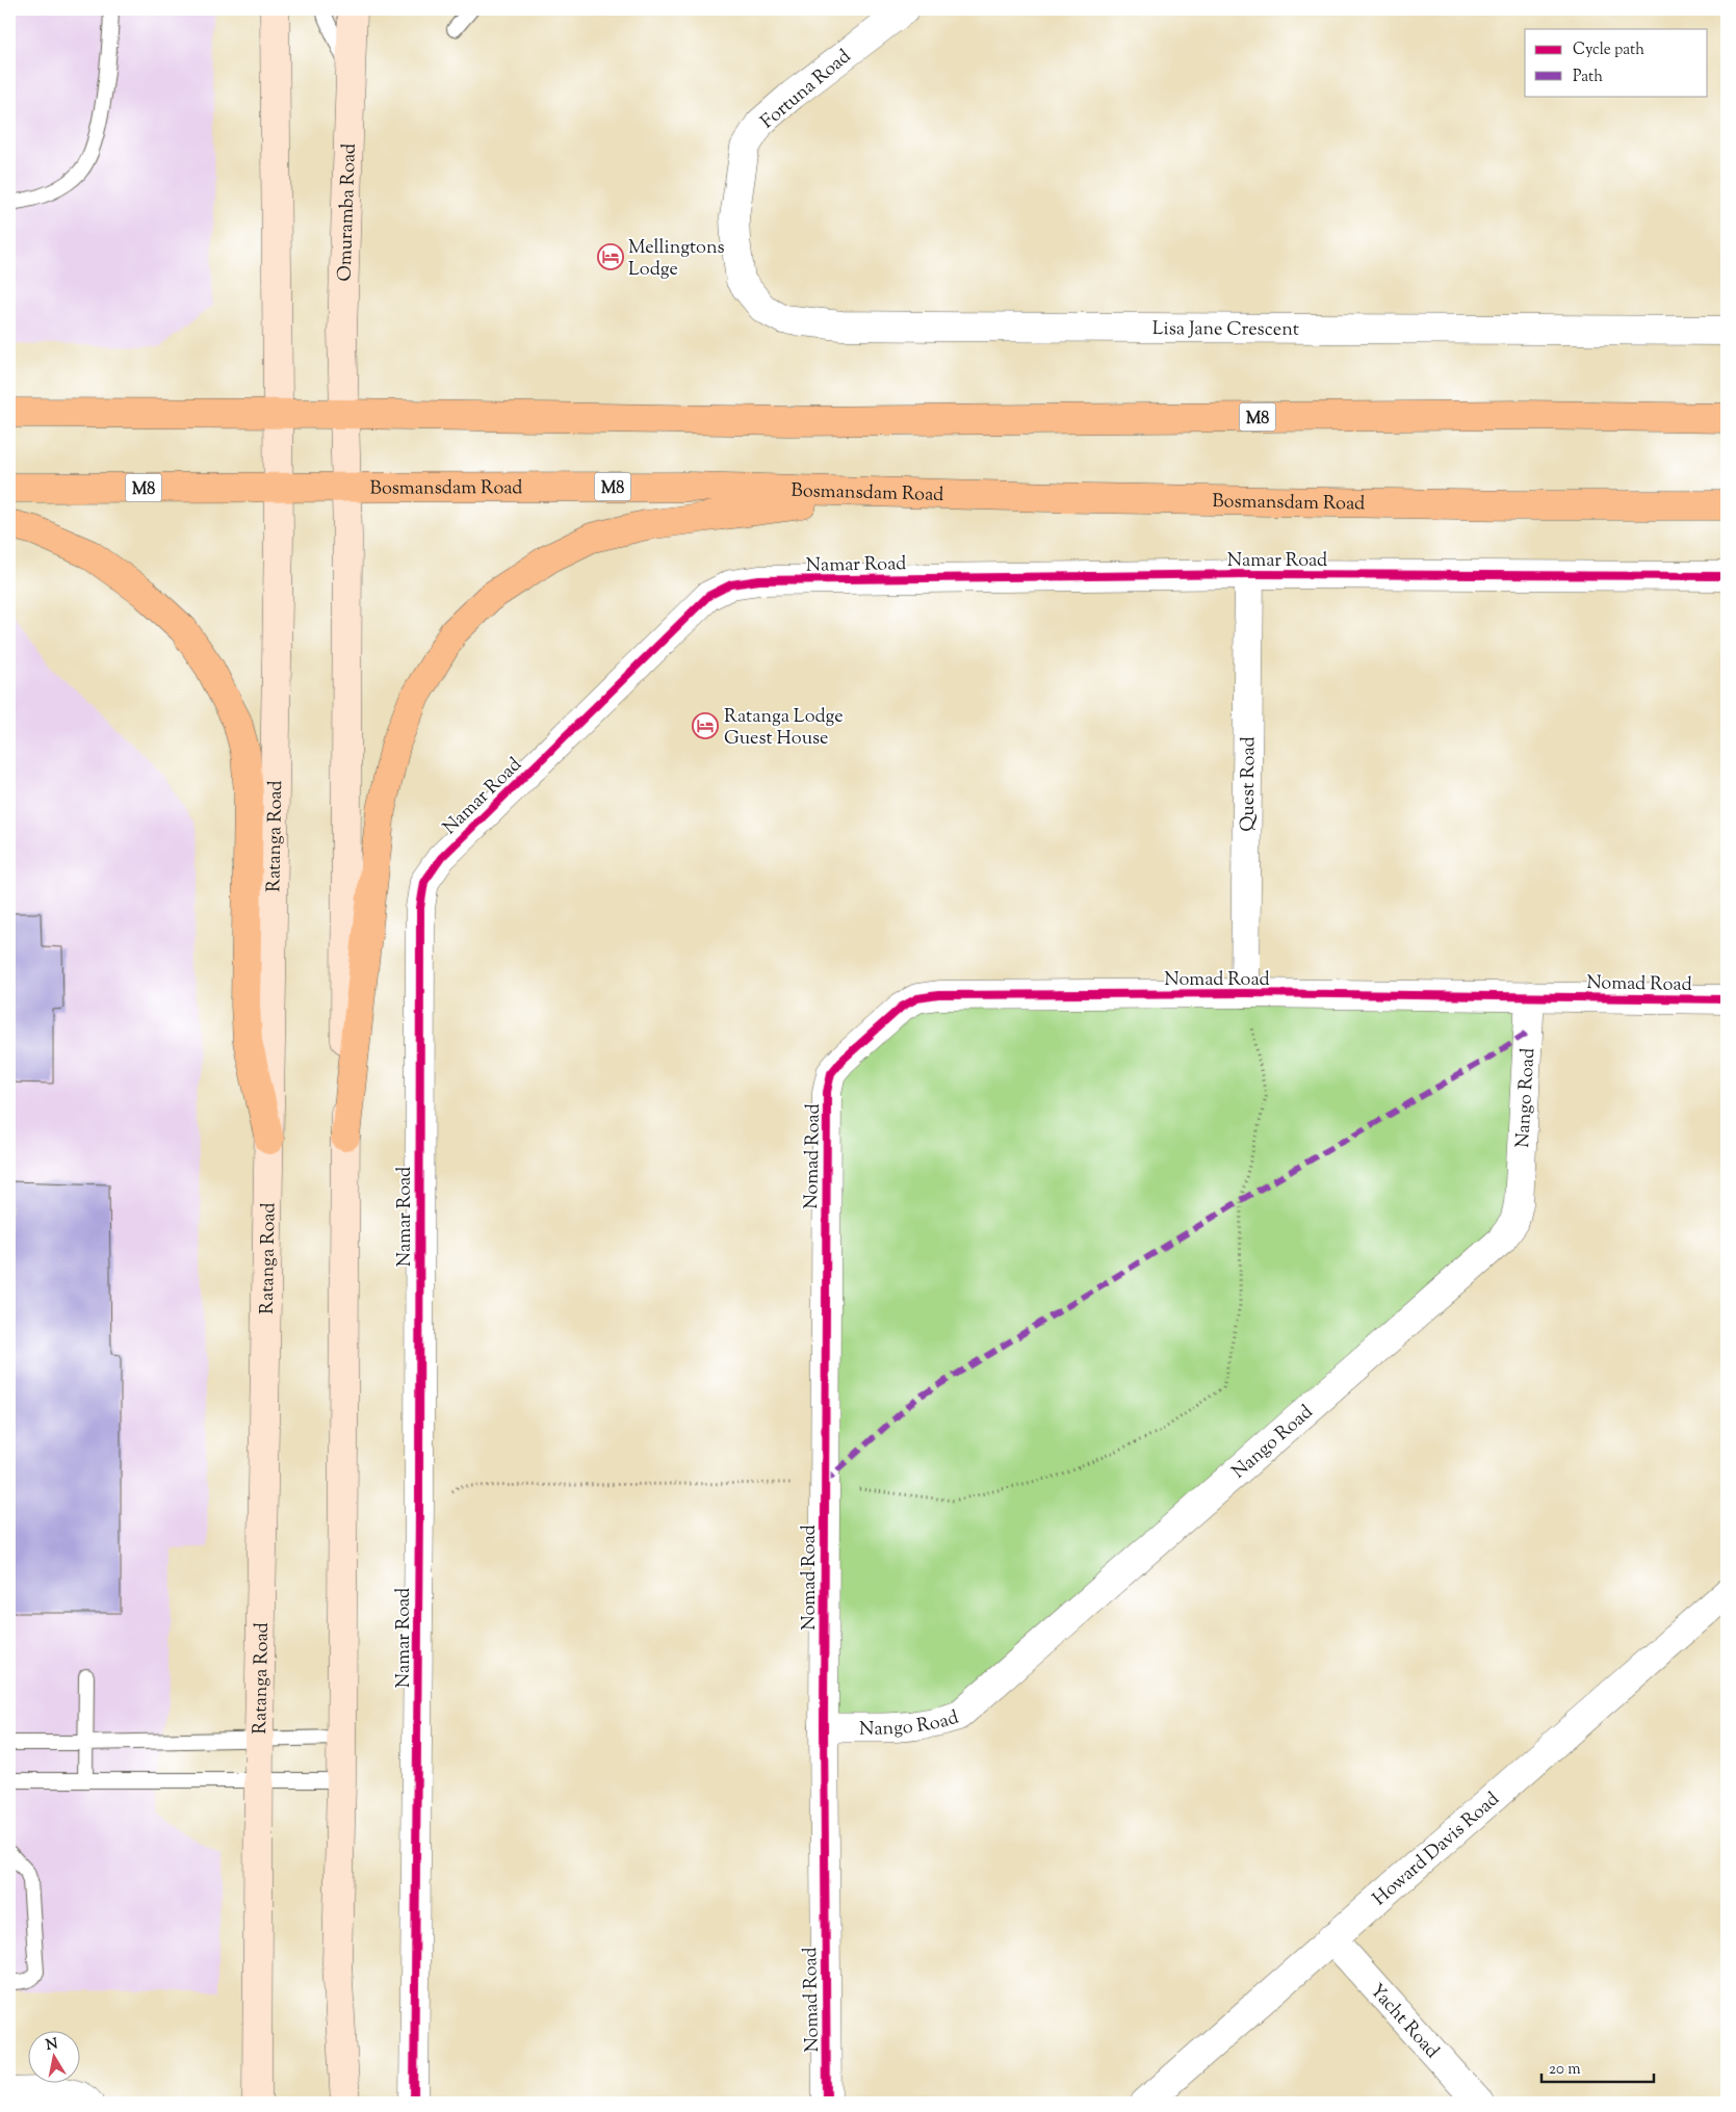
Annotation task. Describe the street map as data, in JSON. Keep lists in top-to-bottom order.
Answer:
{
  "streets": {
    "main road": [
      "Omuramba Road",
      "M8",
      "Bosmansdam Road",
      "Ratanga Road"
    ],
    "street": [
      "Fortuna Road",
      "Lisa Jane Crescent",
      "Namar Road",
      "Quest Road",
      "Nomad Road",
      "Nango Road",
      "Howard Davis Road",
      "Yacht Road"
    ]
  },
  "crossings": [
    ["Fortuna Road", "Lisa Jane Crescent"],
    ["Omuramba Road", "M8"],
    ["M8", "Ratanga Road"],
    ["Bosmansdam Road", "Ratanga Road"],
    ["Namar Road", "Quest Road"],
    ["Quest Road", "Nomad Road"],
    ["Nomad Road", "Nango Road"],
    ["Howard Davis Road", "Yacht Road"]
  ],
  "places": {
    "hotel": ["Mellingtons Lodge", "Ratanga Lodge Guest House"]
  },
  "legend": ["Cycle path", "Path"],
  "scale_bar": "20 m",
  "north": "top"
}
